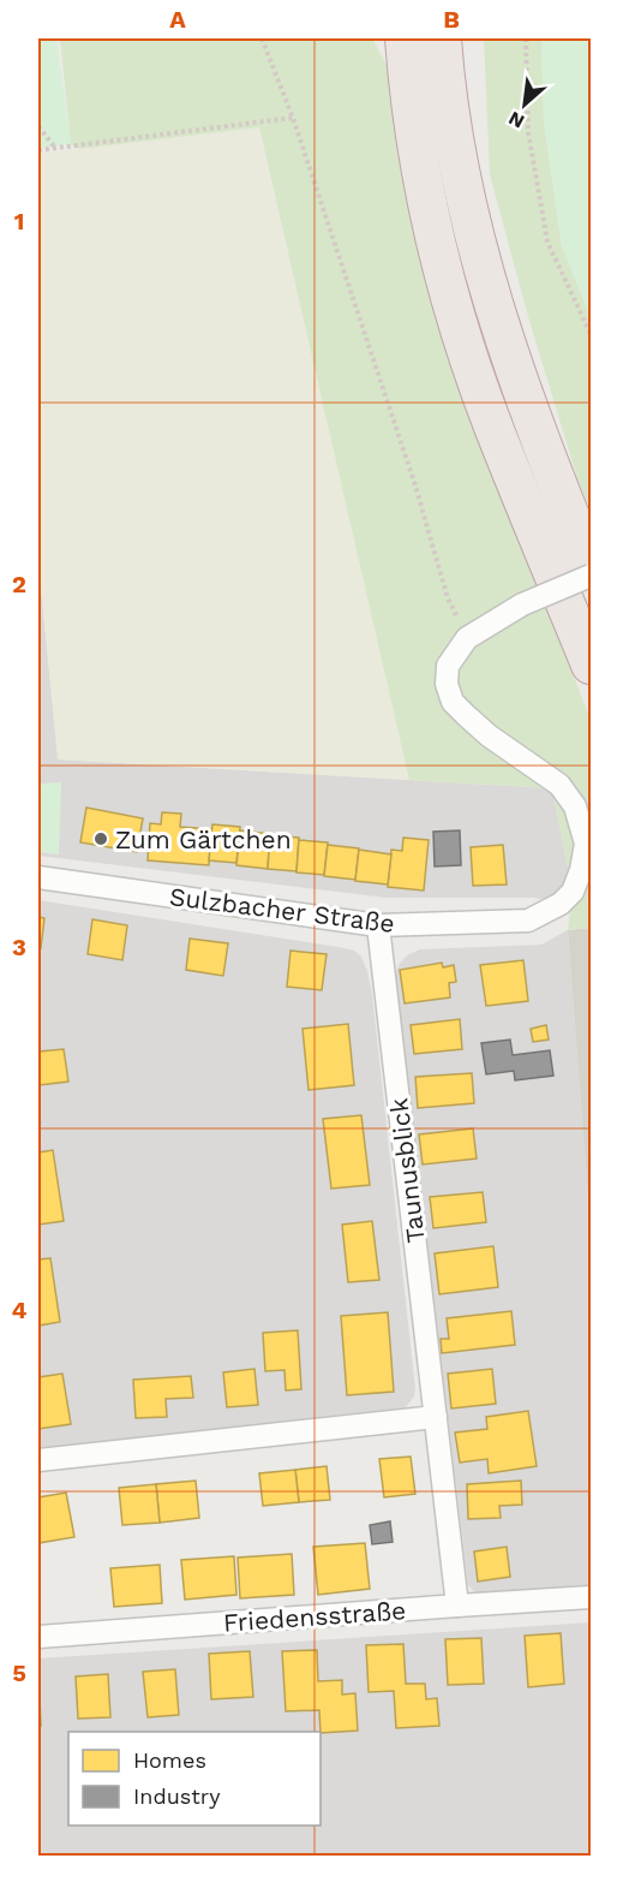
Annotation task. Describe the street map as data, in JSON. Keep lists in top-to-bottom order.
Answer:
{
  "streets": {
    "street": ["Sulzbacher Straße", "Taunusblick", "Friedensstraße"]
  },
  "crossings": [
    ["Sulzbacher Straße", "Taunusblick"],
    ["Taunusblick", "Friedensstraße"]
  ],
  "places": ["Zum Gärtchen"],
  "legend": ["Homes", "Industry"],
  "north": "bottom left",
  "grid": {
    "columns": ["A", "B"],
    "rows": [
      "1",
      "2",
      "3",
      "4",
      "5"
    ]
  }
}
